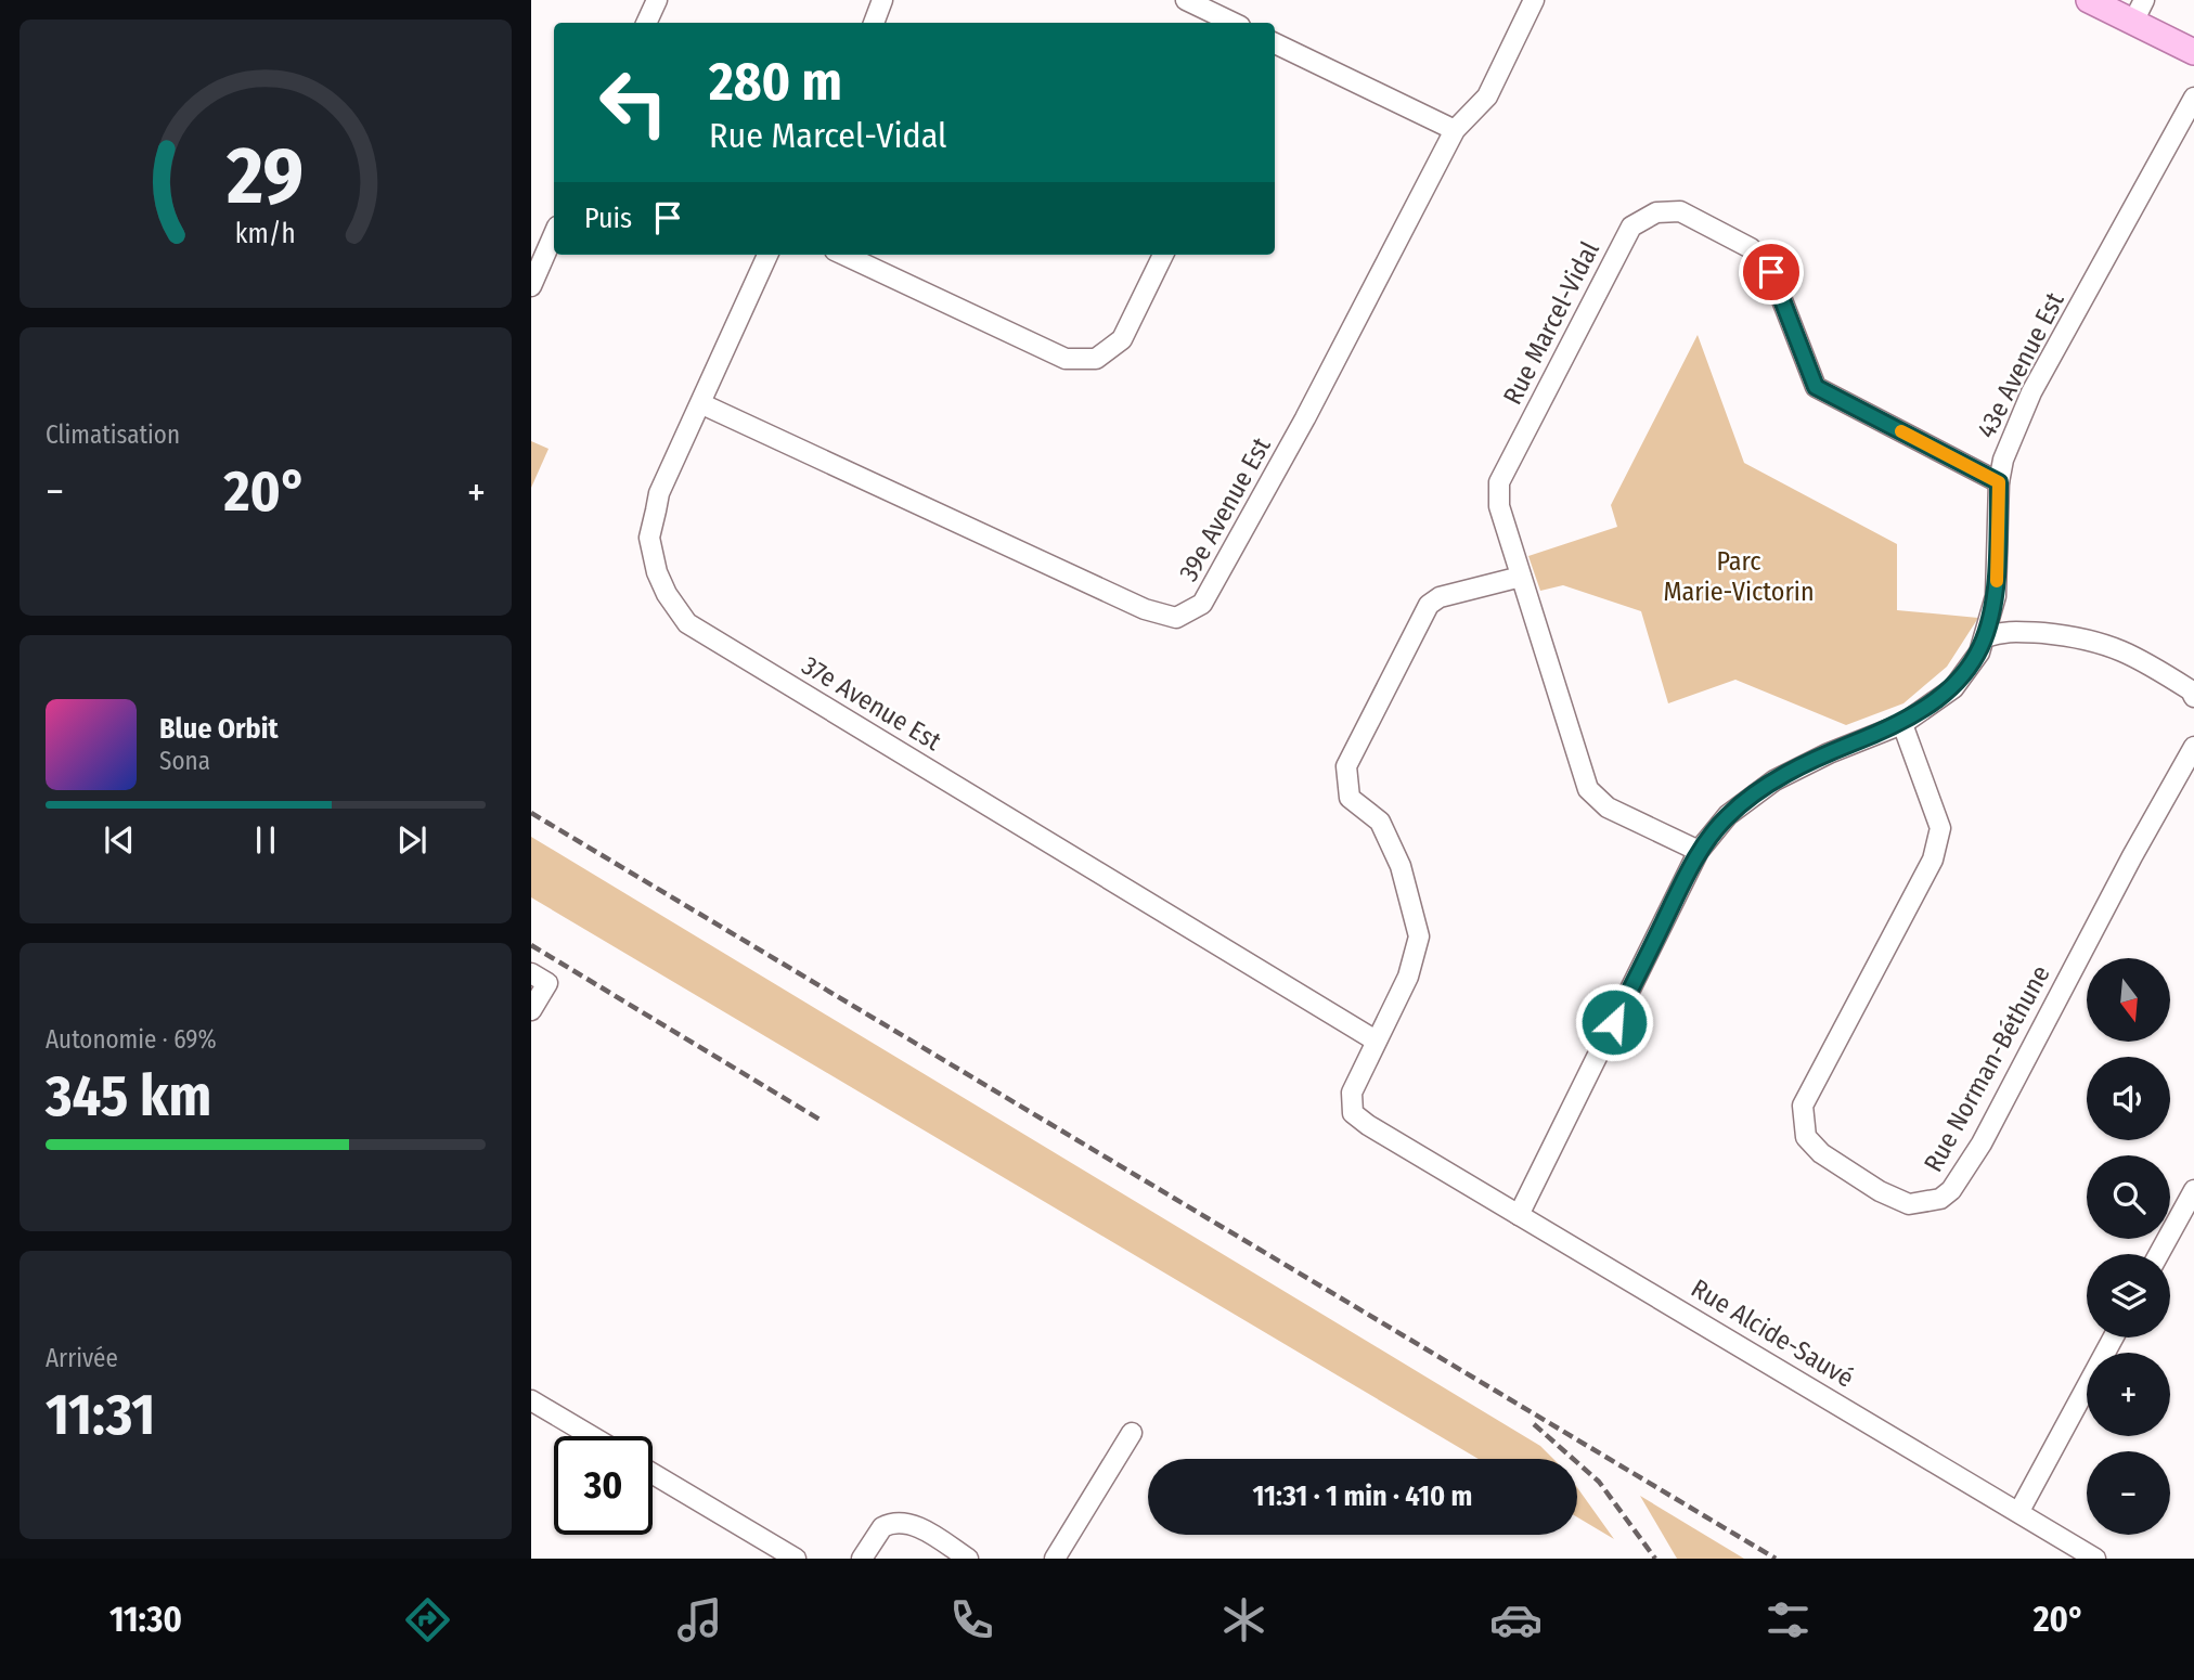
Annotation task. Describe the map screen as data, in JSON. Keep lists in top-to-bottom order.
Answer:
{
  "streets": {
    "street": [
      "Rue Marcel-Vidal",
      "43e Avenue Est",
      "39e Avenue Est",
      "37e Avenue Est",
      "Rue Norman-Béthune",
      "Rue Alcide-Sauvé"
    ]
  },
  "crossings": [
    ["Rue Marcel-Vidal", "43e Avenue Est"],
    ["43e Avenue Est", "Rue Norman-Béthune"],
    ["43e Avenue Est", "Rue Alcide-Sauvé"],
    ["39e Avenue Est", "37e Avenue Est"],
    ["37e Avenue Est", "Rue Alcide-Sauvé"]
  ],
  "parks": ["Parc Marie-Victorin"],
  "north": "bottom",
  "page": {
    "turn": ["280 m", "Rue Marcel-Vidal"],
    "then": "Puis",
    "tile": [
      "Climatisation",
      ["Autonomie · 69%", "345 km"],
      ["Arrivée", "11:31"]
    ],
    "heat": ["−", "20°", "+"],
    "song": ["Blue Orbit", "Sona"],
    "map_buttons": ["+", "−"],
    "limit": "30",
    "trip": "11:31 · 1 min · 410 m",
    "tabs": ["11:30", "20°"],
    "gauge": ["29", "km/h"]
  }
}
